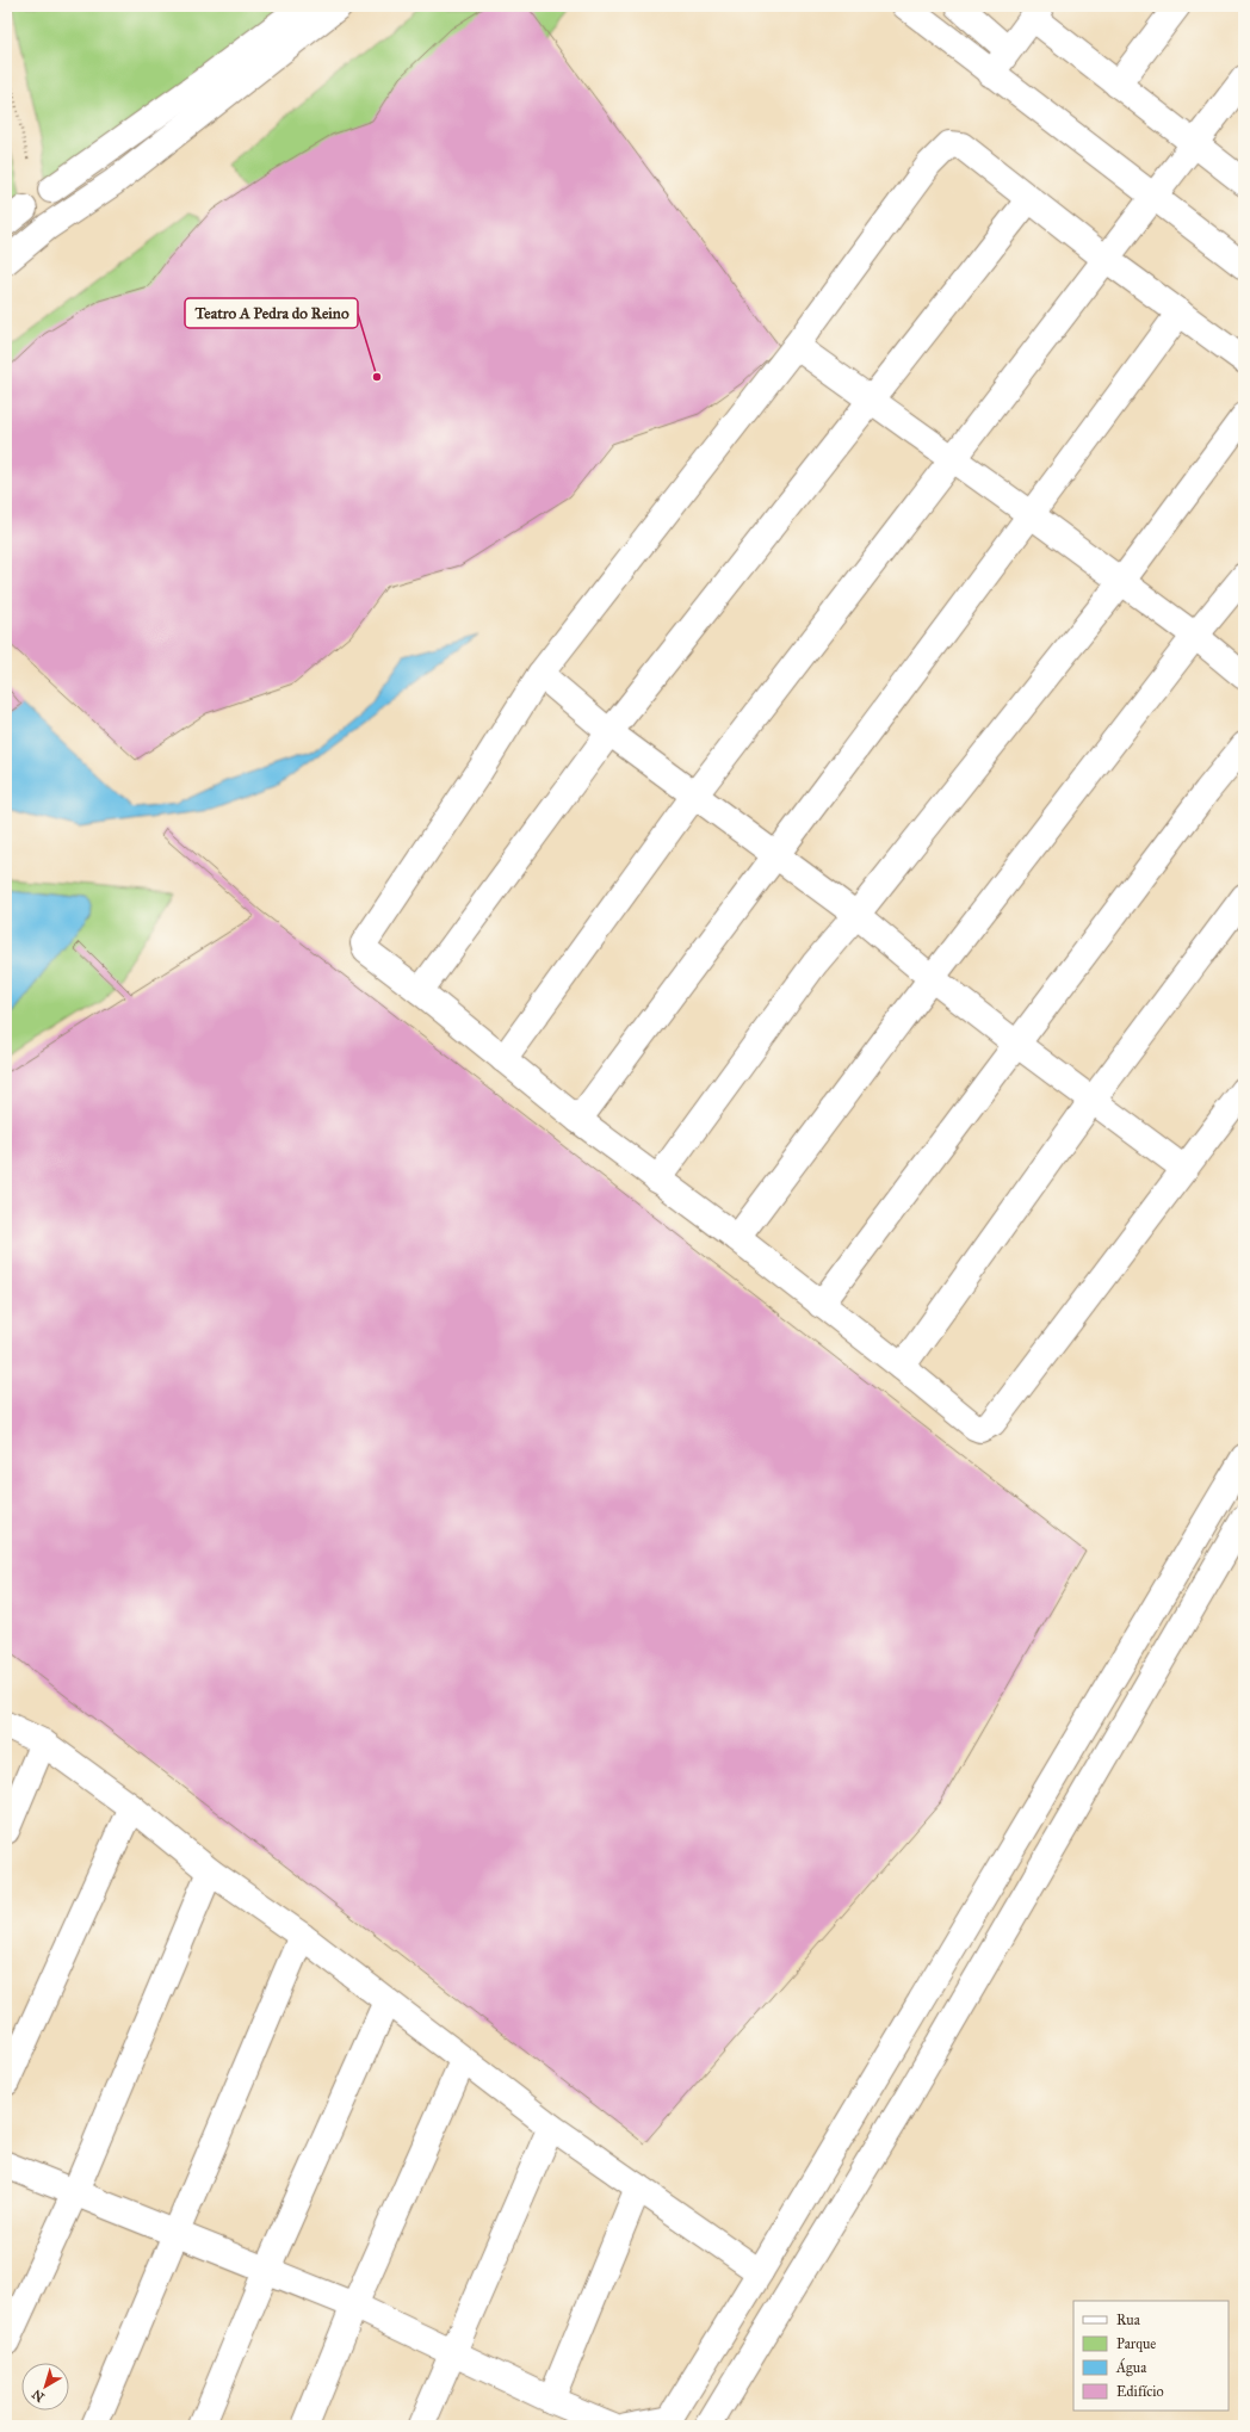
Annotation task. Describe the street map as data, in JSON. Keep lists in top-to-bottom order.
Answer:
{
  "places": ["Teatro A Pedra do Reino"],
  "legend": [
    "Rua",
    "Parque",
    "Água",
    "Edifício"
  ],
  "north": "bottom left"
}
